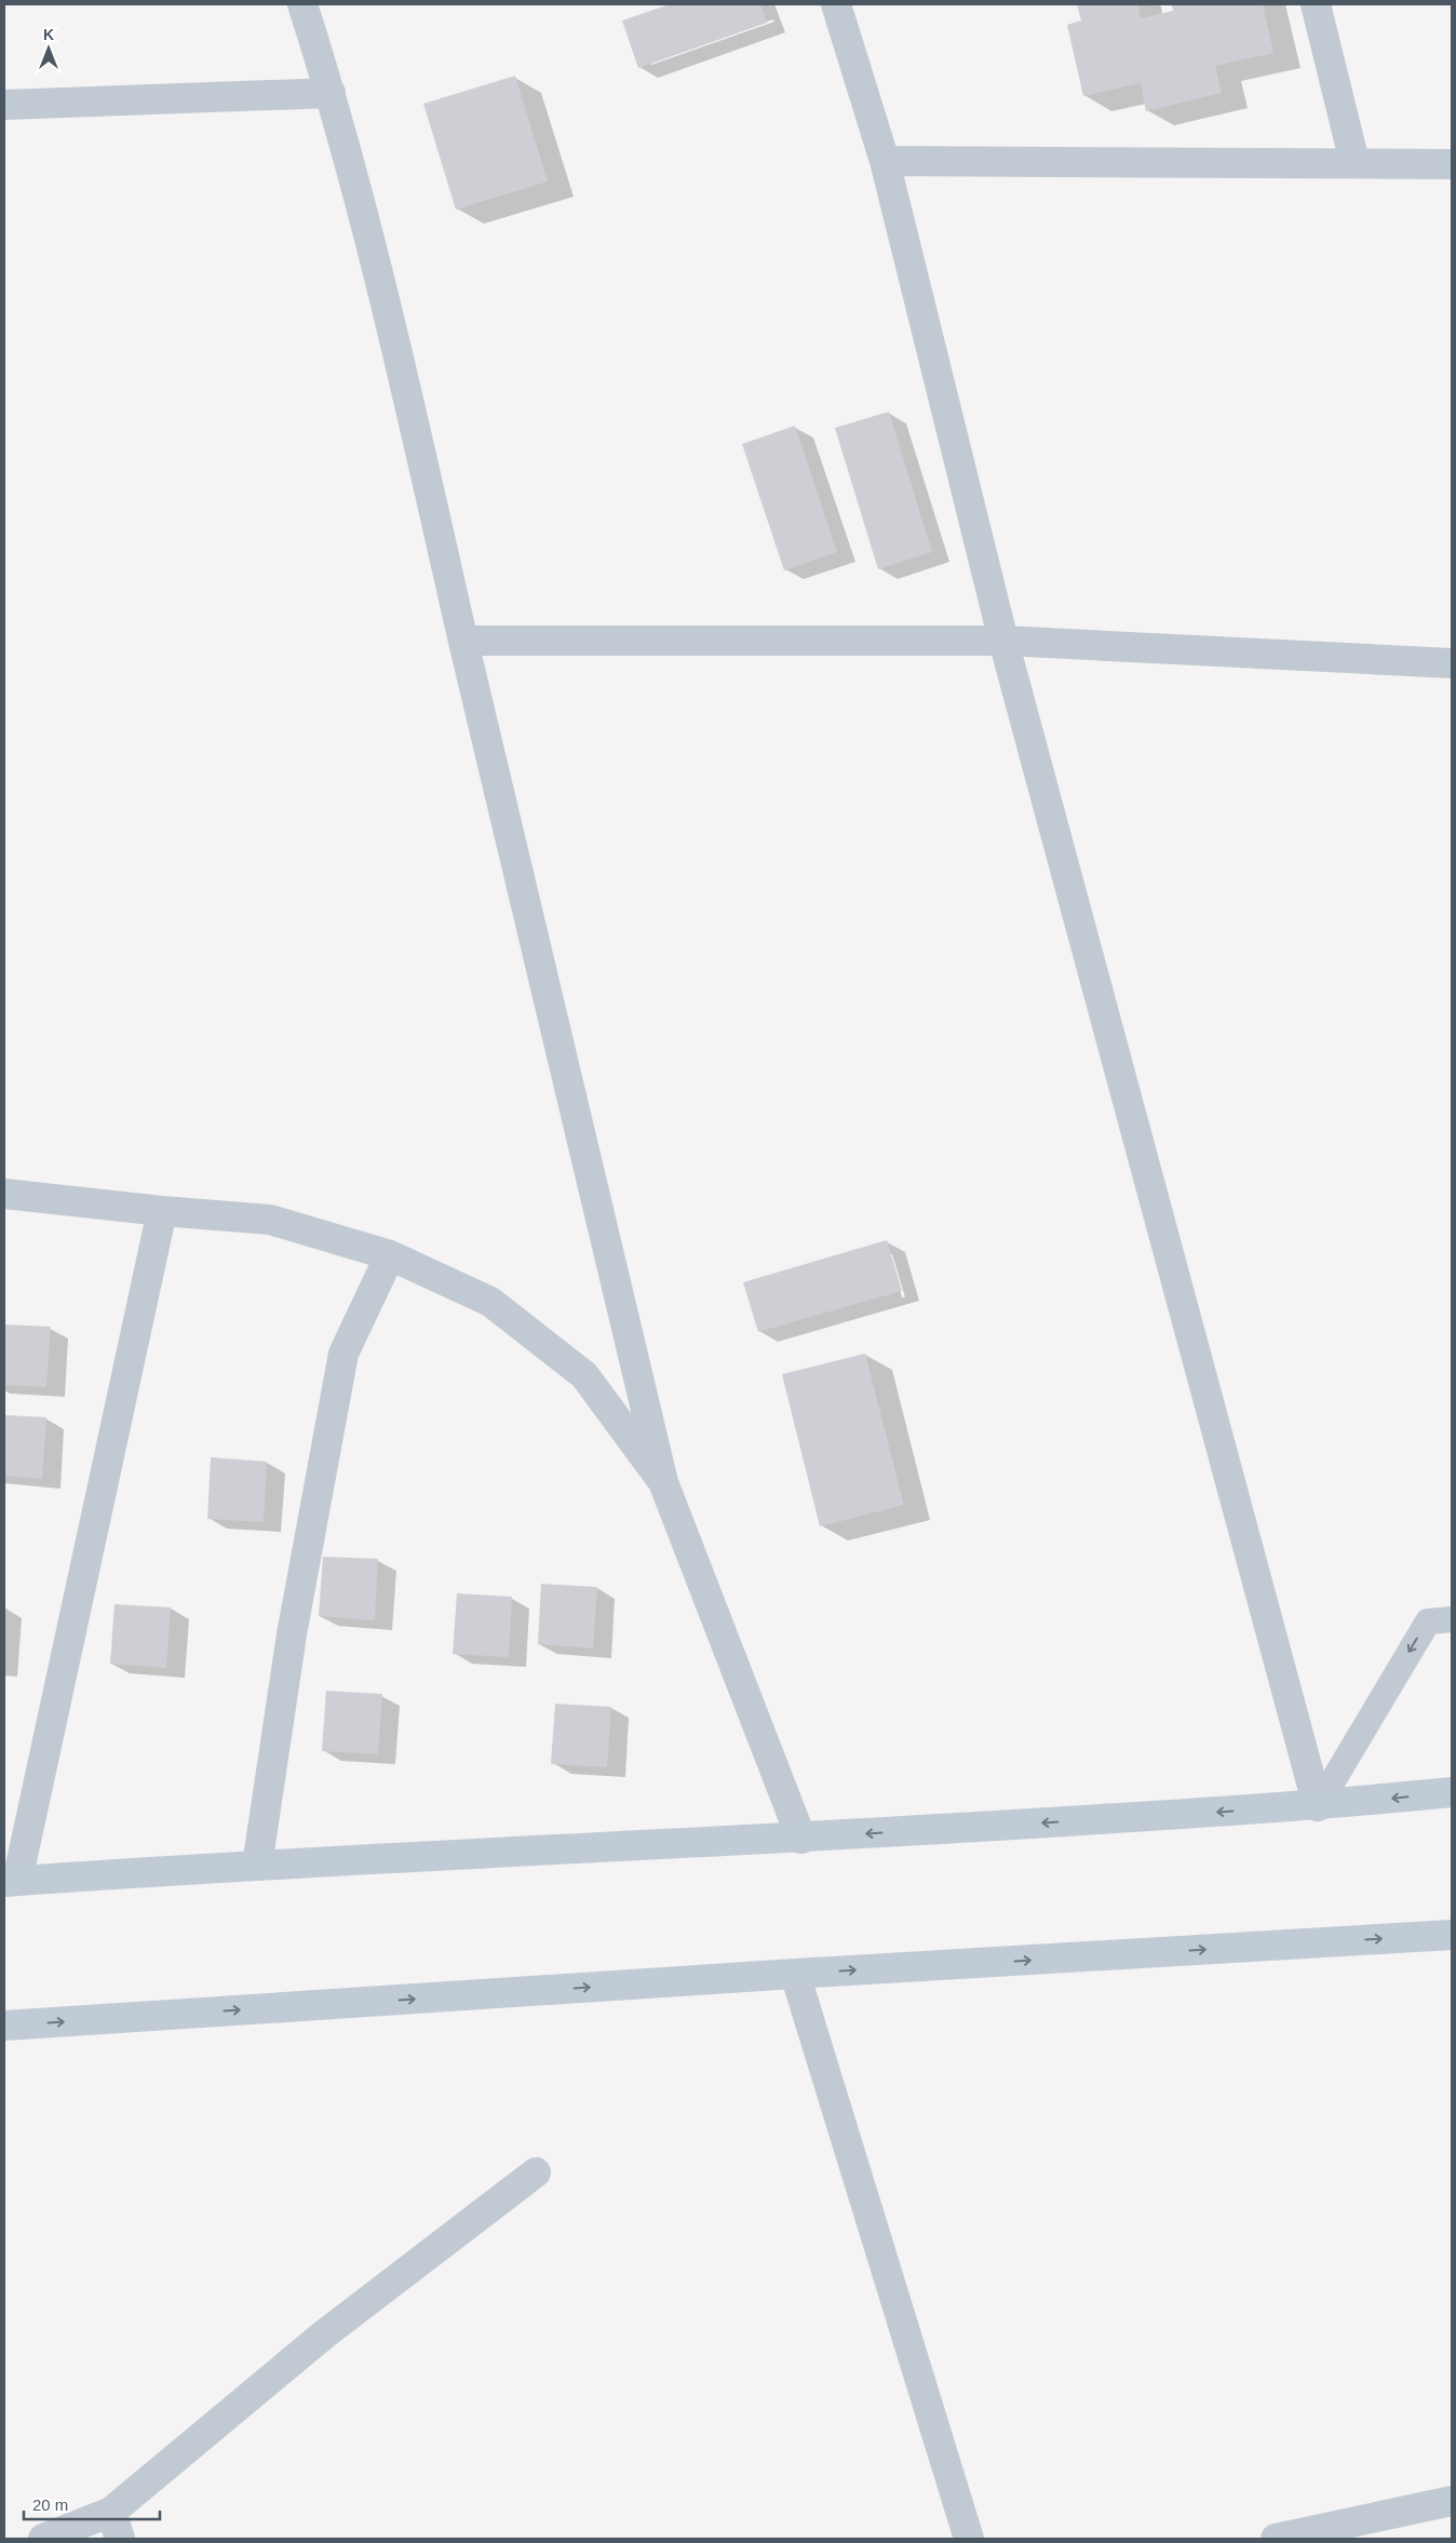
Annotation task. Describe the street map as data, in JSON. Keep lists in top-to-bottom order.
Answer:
{
  "scale_bar": "20 m",
  "north": "top"
}
